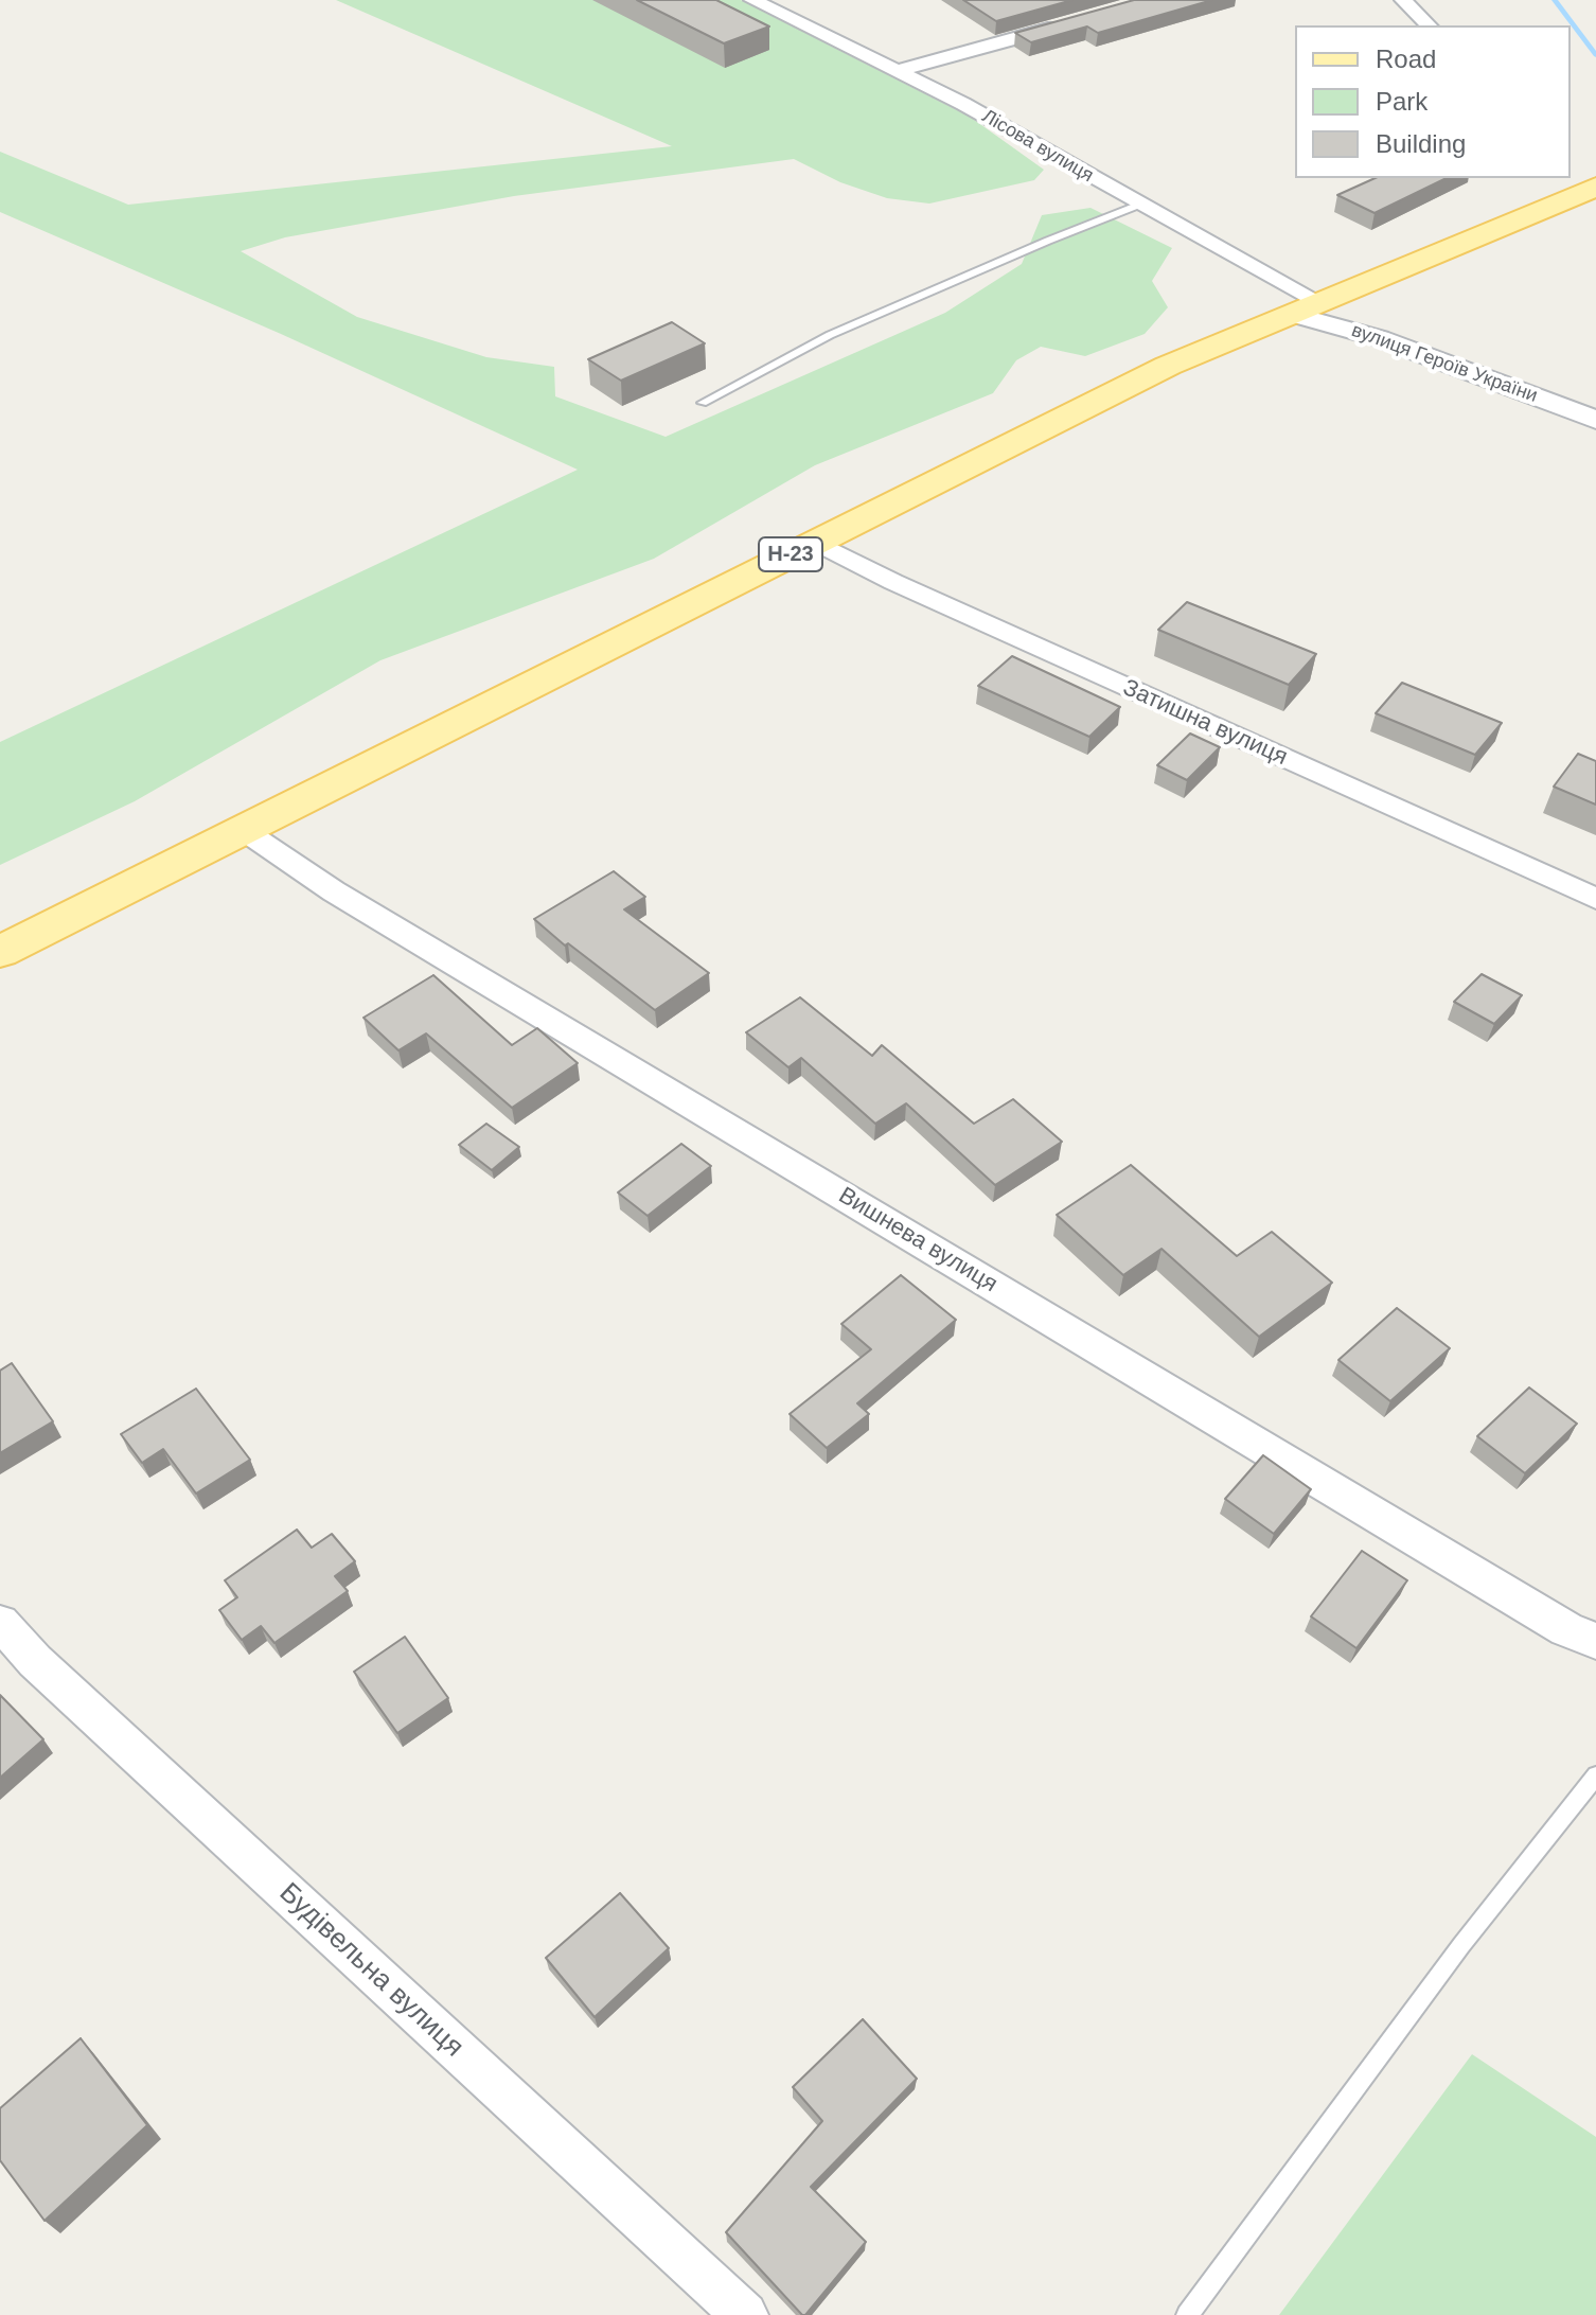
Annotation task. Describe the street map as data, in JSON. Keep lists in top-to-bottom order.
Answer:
{
  "streets": {
    "main road": ["Н-23"],
    "street": [
      "Лісова вулиця",
      "вулиця Героїв України",
      "Затишна вулиця",
      "Вишнева вулиця",
      "Будівельна вулиця"
    ]
  },
  "crossings": [
    ["Лісова вулиця", "вулиця Героїв України"],
    ["Лісова вулиця", "Н-23"],
    ["вулиця Героїв України", "Н-23"],
    ["Н-23", "Затишна вулиця"],
    ["Н-23", "Вишнева вулиця"]
  ],
  "legend": ["Road", "Park", "Building"]
}
